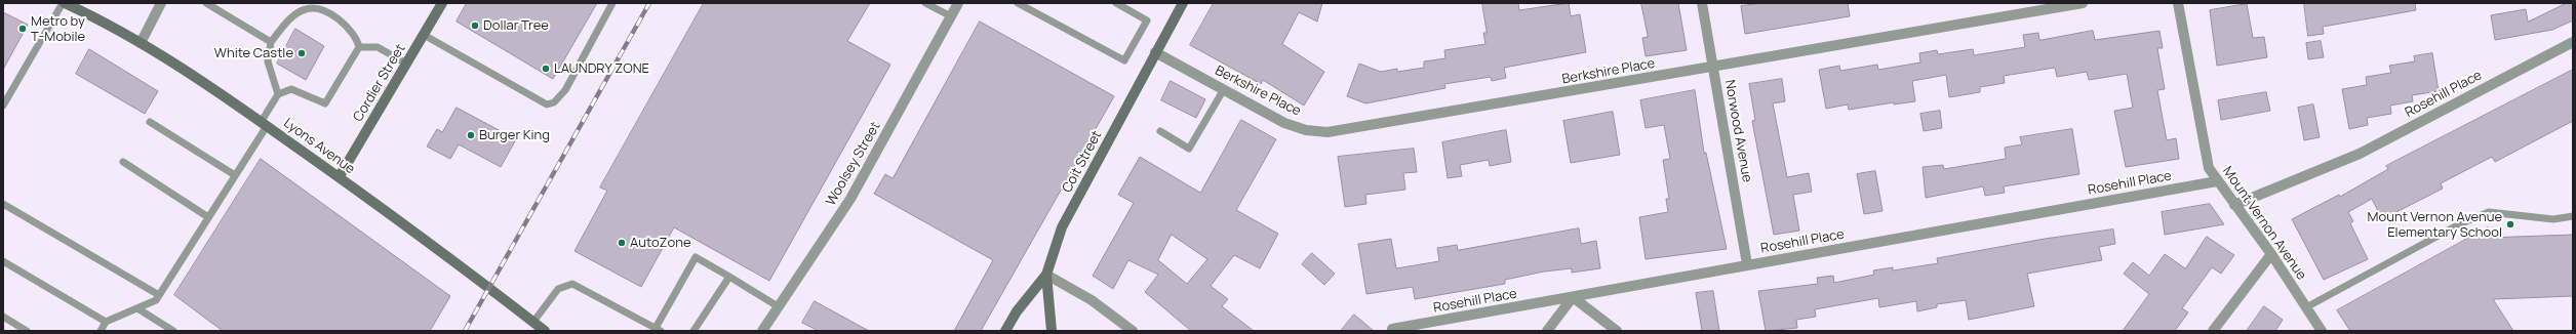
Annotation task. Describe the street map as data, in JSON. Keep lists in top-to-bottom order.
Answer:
{
  "streets": {
    "main road": ["Cordier Street", "Lyons Avenue", "Coit Street"],
    "street": [
      "Berkshire Place",
      "Rosehill Place",
      "Norwood Avenue",
      "Woolsey Street",
      "Mount Vernon Avenue"
    ]
  },
  "crossings": [
    ["Berkshire Place", "Norwood Avenue"],
    ["Berkshire Place", "Coit Street"],
    ["Cordier Street", "Lyons Avenue"],
    ["Rosehill Place", "Norwood Avenue"],
    ["Rosehill Place", "Mount Vernon Avenue"]
  ],
  "places": [
    "Dollar Tree",
    "Metro by T-Mobile",
    "White Castle",
    "LAUNDRY ZONE",
    "Burger King",
    "Mount Vernon Avenue Elementary School",
    "AutoZone"
  ]
}
